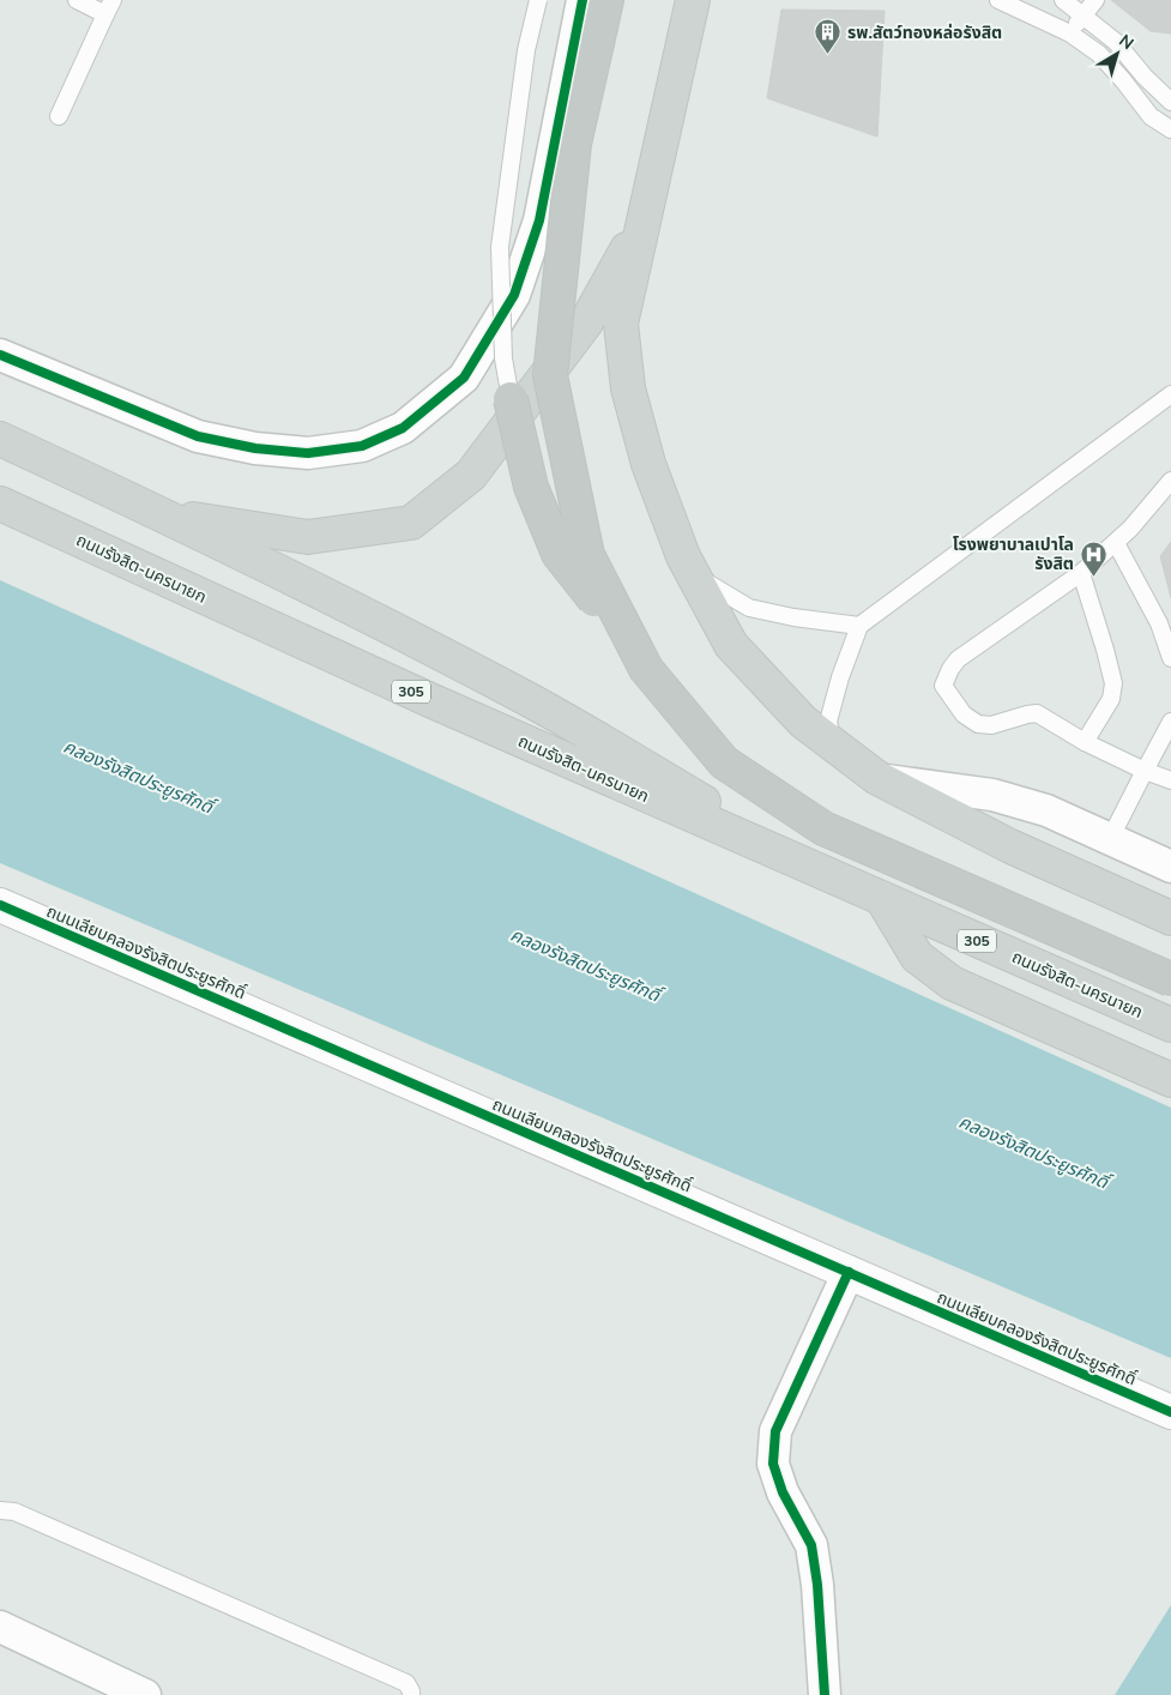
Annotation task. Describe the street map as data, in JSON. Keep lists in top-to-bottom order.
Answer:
{
  "streets": {
    "main road": ["ถนนรังสิต-นครนายก", "305"],
    "street": ["ถนนเลียบคลองรังสิตประยูรศักดิ์"]
  },
  "water": ["คลองรังสิตประยูรศักดิ์"],
  "places": {
    "building": ["รพ.สัตว์ทองหล่อรังสิต"],
    "hospital": ["โรงพยาบาลเปาโล รังสิต"]
  },
  "north": "top right"
}
